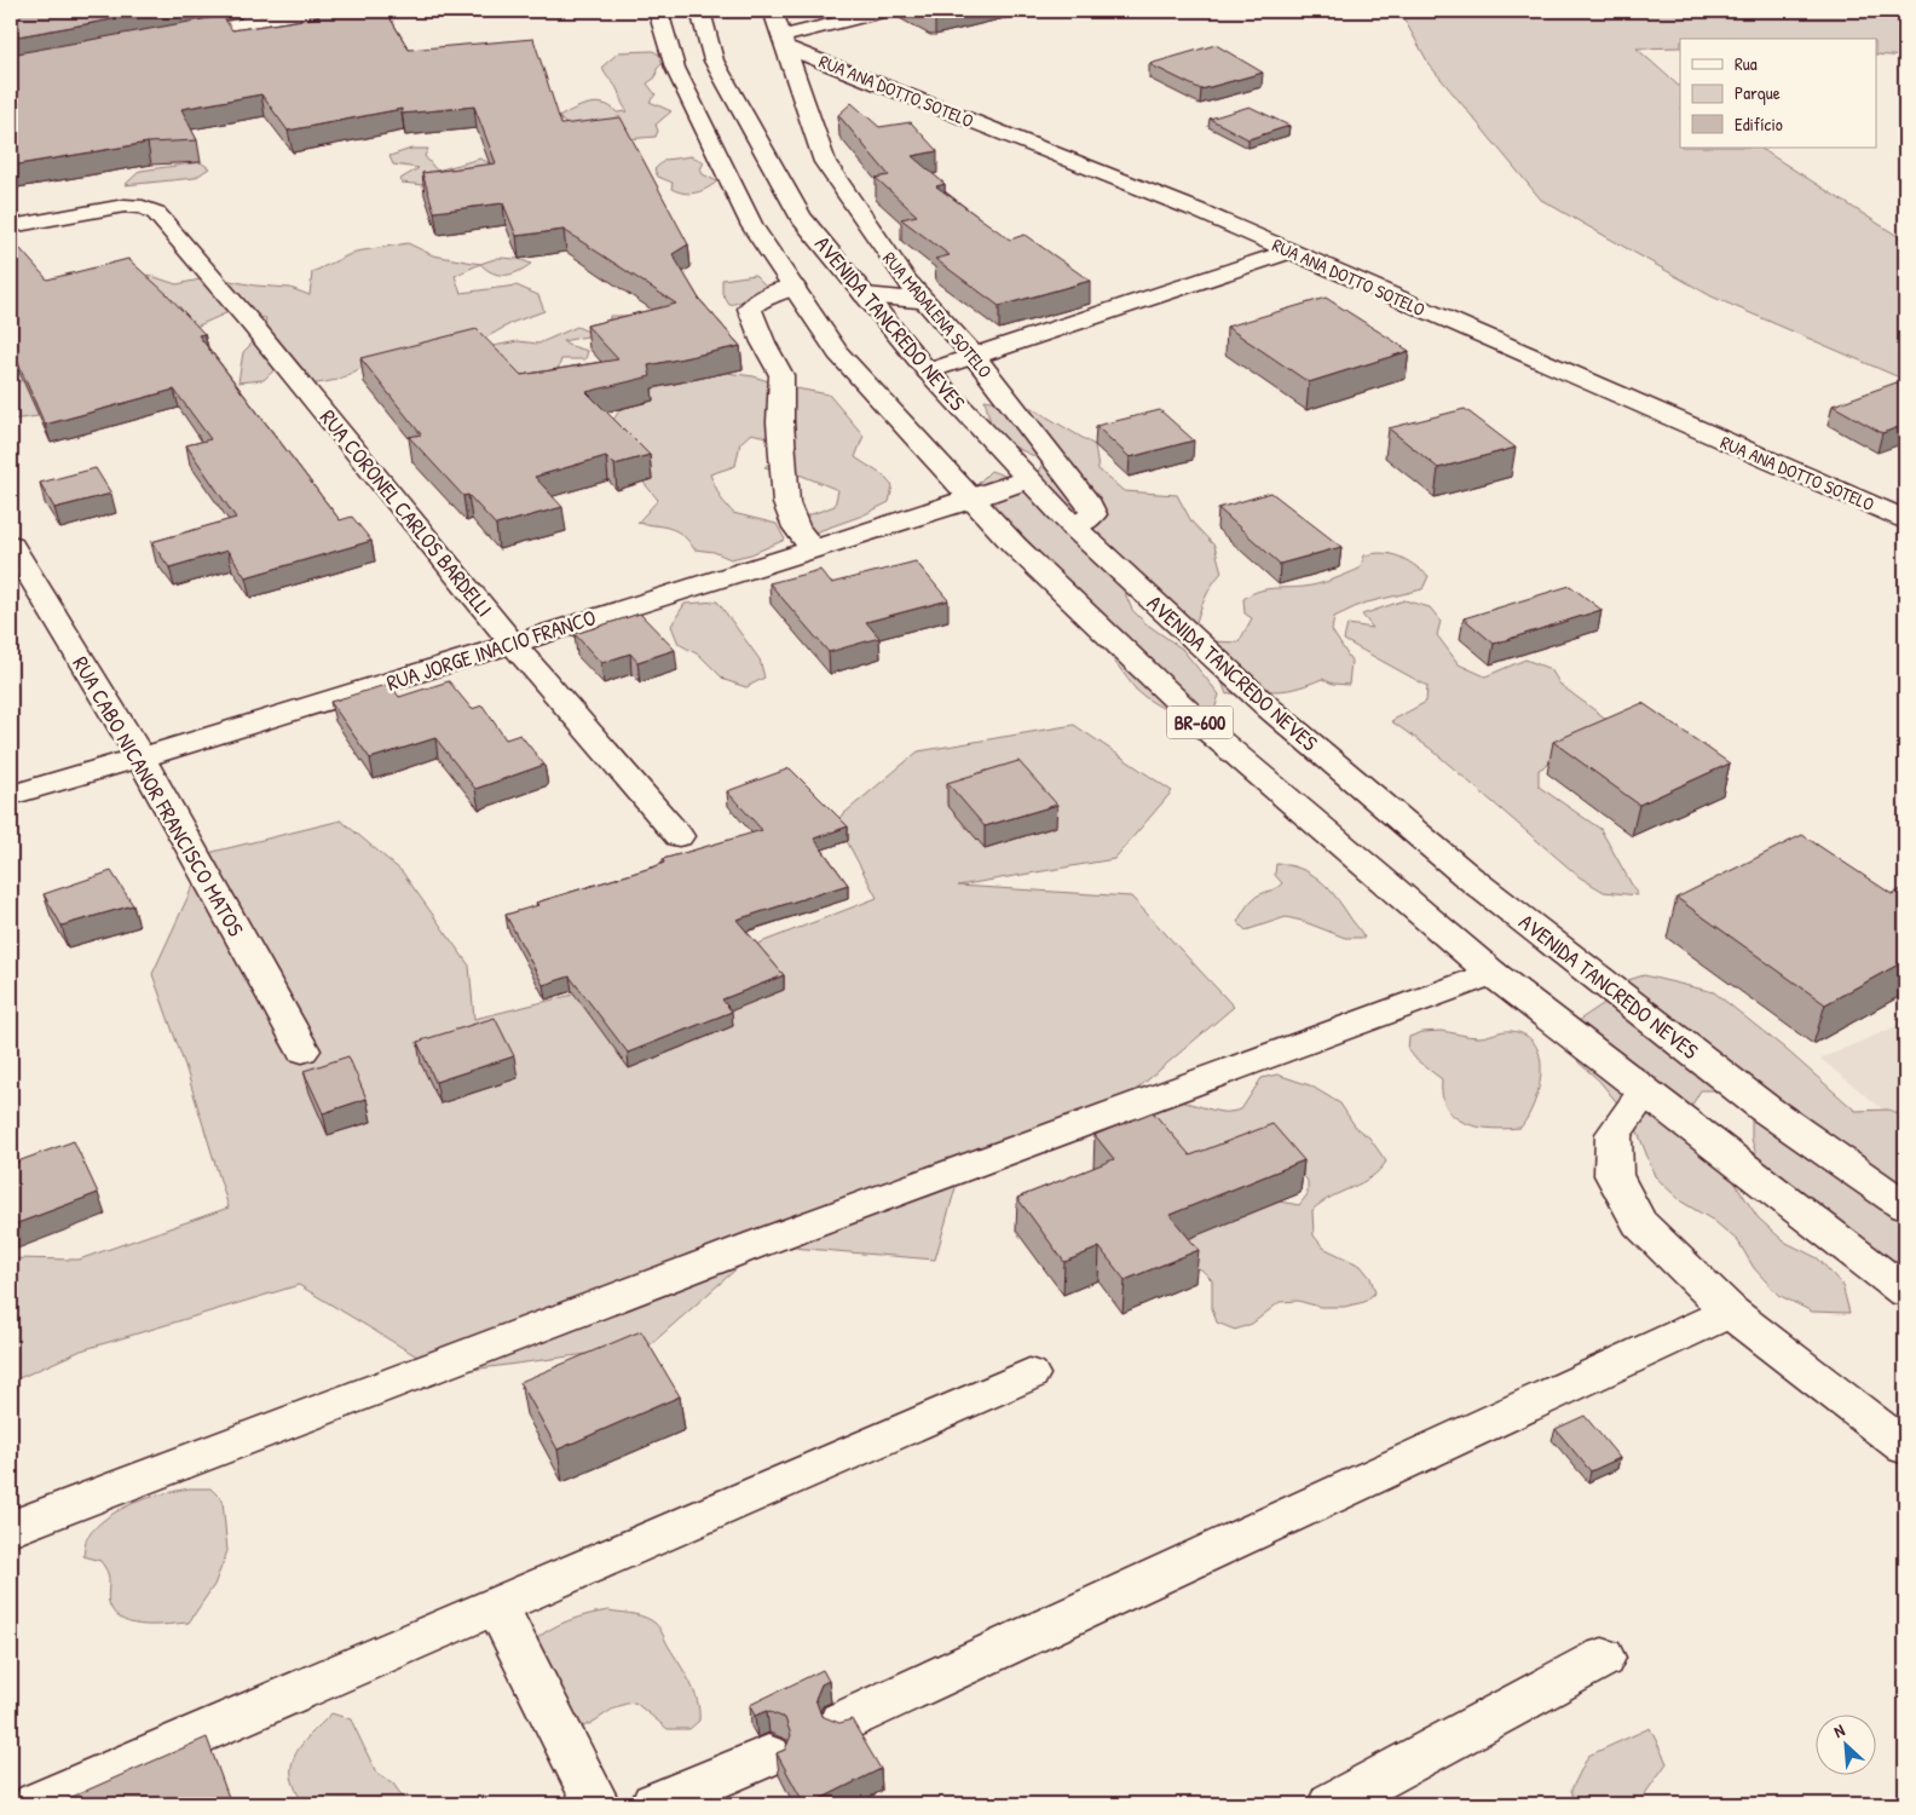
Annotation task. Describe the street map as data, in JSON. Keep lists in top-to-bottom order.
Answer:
{
  "streets": {
    "street": [
      "RUA ANA DOTTO SOTELO",
      "RUA MADALENA SOTELO",
      "AVENIDA TANCREDO NEVES",
      "RUA CORONEL CARLOS BARDELLI",
      "RUA JORGE INACIO FRANCO",
      "BR-600",
      "RUA CABO NICANOR FRANCISCO MATOS"
    ]
  },
  "crossings": [
    ["RUA ANA DOTTO SOTELO", "RUA MADALENA SOTELO"],
    ["RUA MADALENA SOTELO", "AVENIDA TANCREDO NEVES"],
    ["AVENIDA TANCREDO NEVES", "RUA JORGE INACIO FRANCO"],
    ["RUA CORONEL CARLOS BARDELLI", "RUA JORGE INACIO FRANCO"],
    ["RUA JORGE INACIO FRANCO", "BR-600"],
    ["RUA JORGE INACIO FRANCO", "RUA CABO NICANOR FRANCISCO MATOS"]
  ],
  "legend": ["Rua", "Parque", "Edifício"],
  "north": "top left"
}
